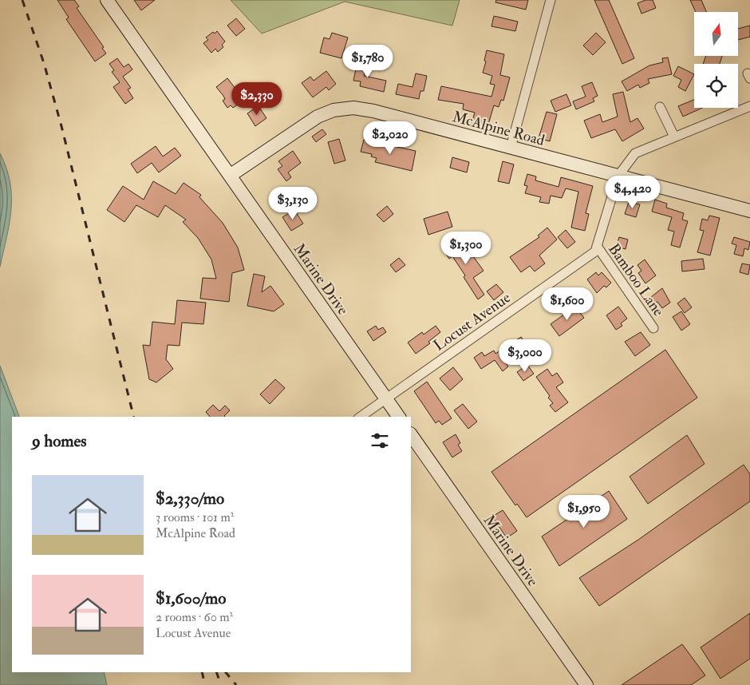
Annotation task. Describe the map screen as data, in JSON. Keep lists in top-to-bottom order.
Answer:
{
  "streets": {
    "main road": ["McAlpine Road", "Marine Drive"],
    "street": ["Bamboo Lane", "Locust Avenue"]
  },
  "crossings": [
    ["McAlpine Road", "Marine Drive"],
    ["McAlpine Road", "Locust Avenue"],
    ["Marine Drive", "Locust Avenue"],
    ["Bamboo Lane", "Locust Avenue"]
  ],
  "north": "top",
  "page": {
    "price": [
      "$1,780",
      "$2,330",
      "$2,020",
      "$4,420",
      "$3,130",
      "$1,300",
      "$1,600",
      "$3,000",
      "$1,950"
    ],
    "heading": "9 homes",
    "list": [
      {
        "name": "$2,330/mo",
        "note": "3 rooms · 101 m² · McAlpine Road"
      },
      {
        "name": "$1,600/mo",
        "note": "2 rooms · 60 m² · Locust Avenue"
      }
    ]
  }
}
